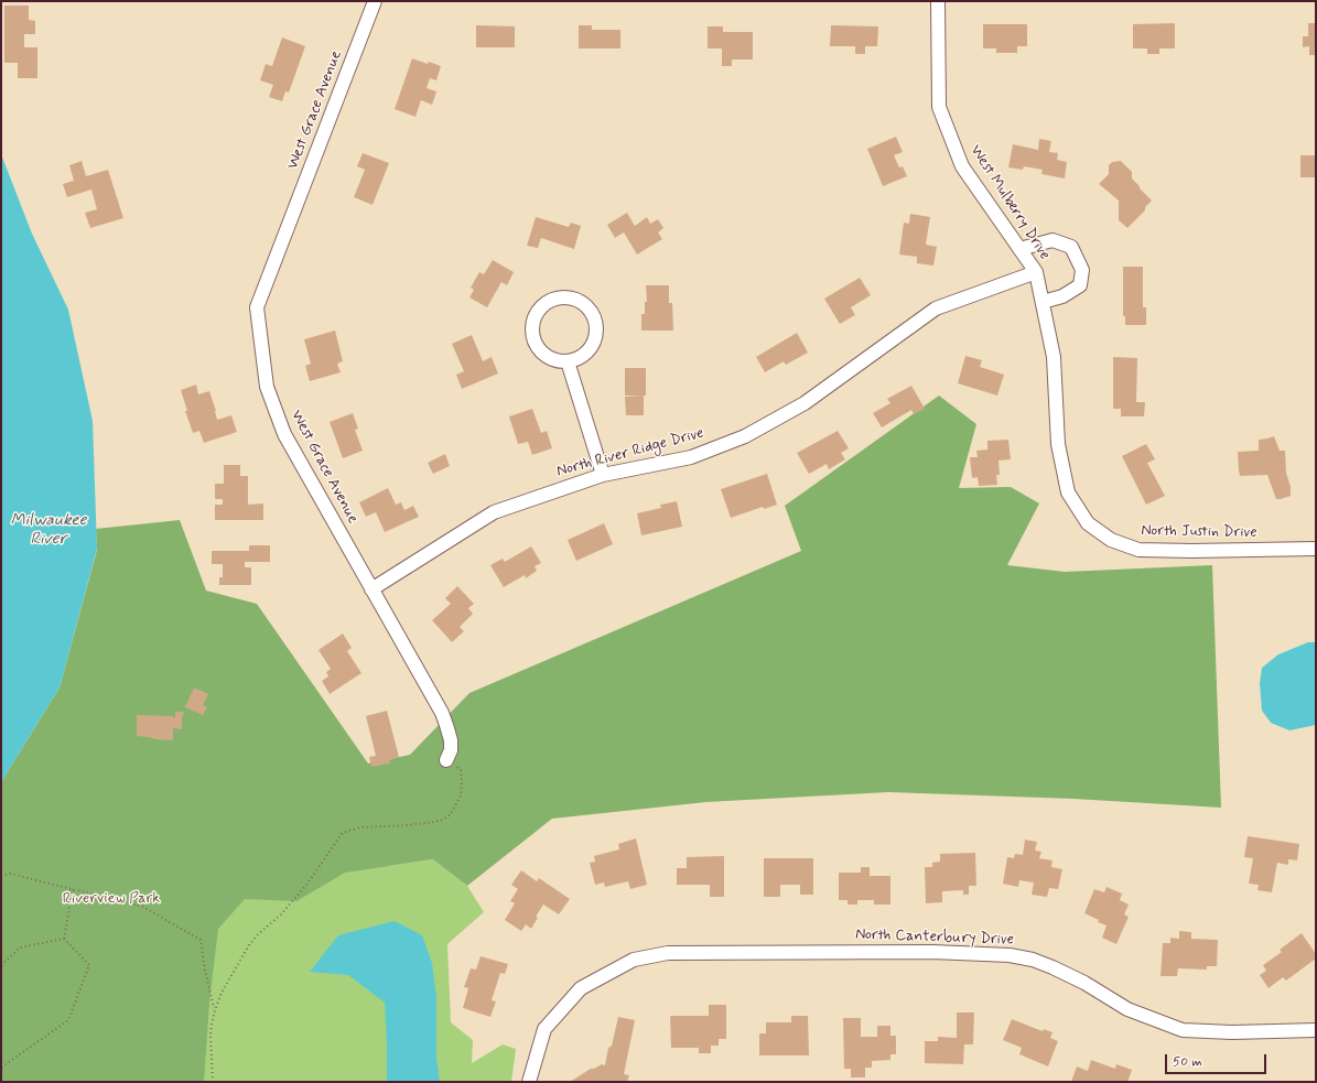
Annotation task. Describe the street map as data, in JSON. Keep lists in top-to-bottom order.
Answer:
{
  "streets": {
    "street": [
      "West Grace Avenue",
      "West Mulberry Drive",
      "North River Ridge Drive",
      "North Justin Drive",
      "North Canterbury Drive"
    ]
  },
  "crossings": [
    ["West Grace Avenue", "North River Ridge Drive"],
    ["West Mulberry Drive", "North River Ridge Drive"],
    ["West Mulberry Drive", "North Justin Drive"]
  ],
  "water": ["Milwaukee River"],
  "parks": ["Riverview Park"],
  "scale_bar": "50 m"
}
